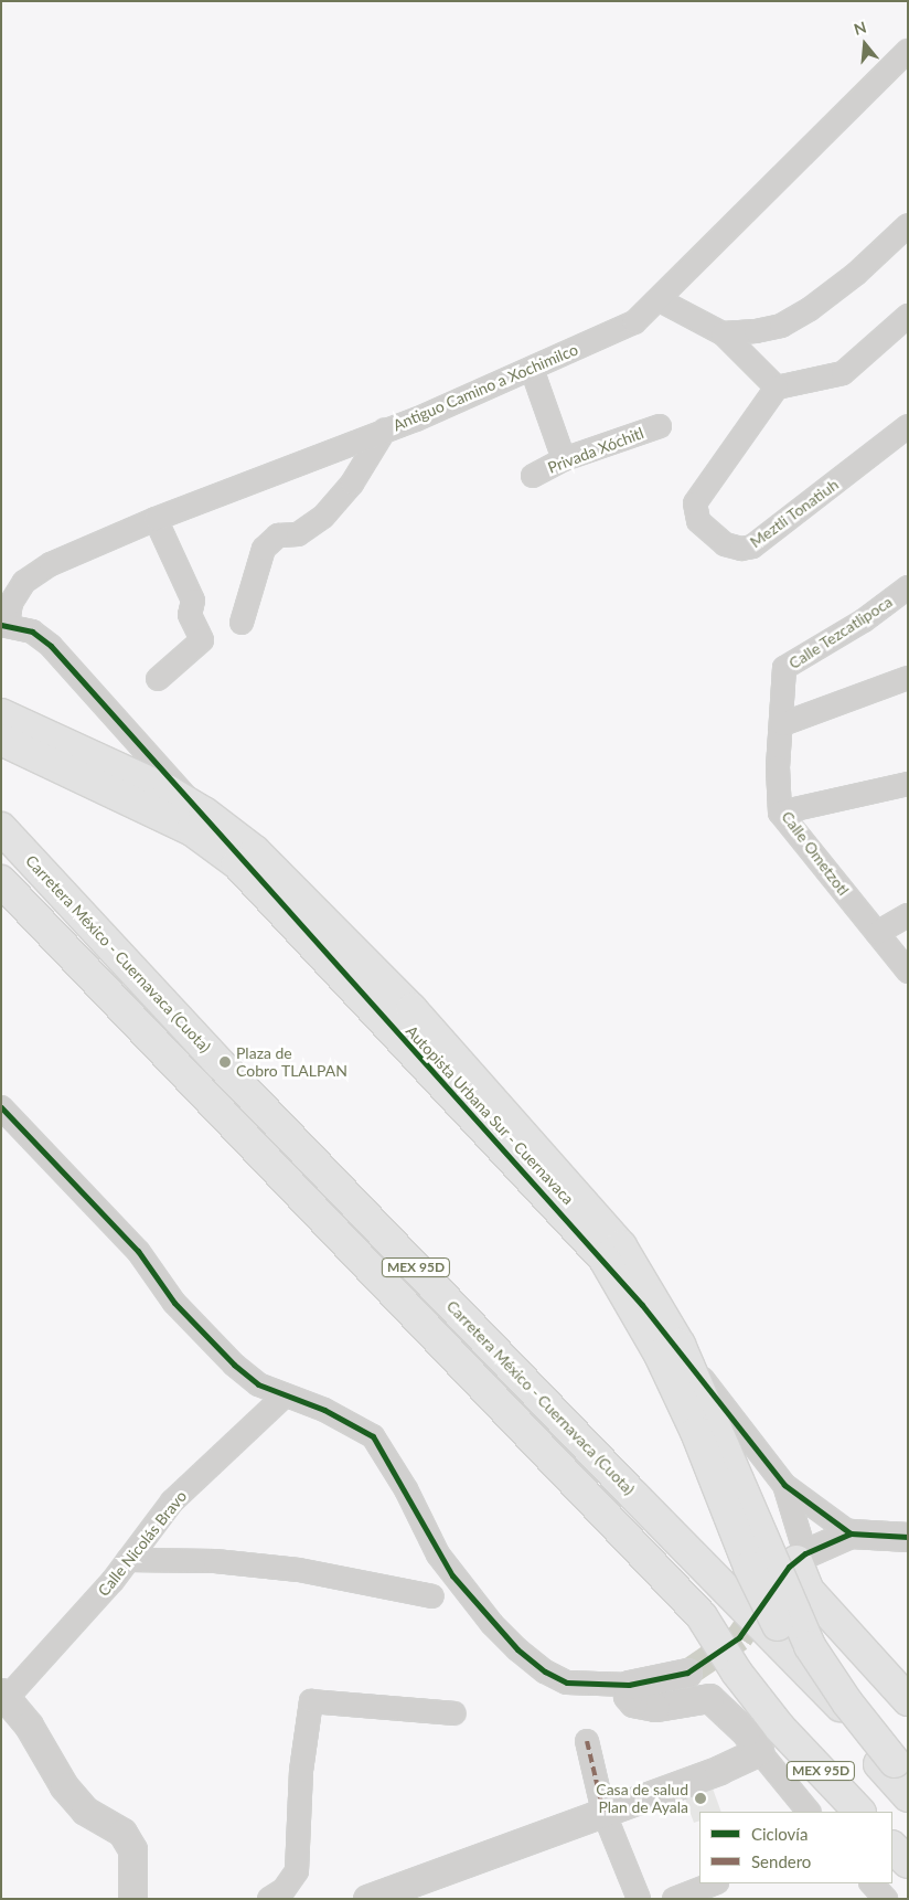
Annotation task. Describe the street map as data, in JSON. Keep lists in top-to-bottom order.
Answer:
{
  "streets": {
    "highway": ["Carretera México - Cuernavaca (Cuota)", "Autopista Urbana Sur - Cuernavaca", "MEX 95D"],
    "street": [
      "Antiguo Camino a Xochimilco",
      "Privada Xóchitl",
      "Meztli Tonatiuh",
      "Calle Tezcatlipoca",
      "Calle Ometzotl",
      "Calle Nicolás Bravo"
    ]
  },
  "crossings": [
    ["Calle Tezcatlipoca", "Calle Ometzotl"]
  ],
  "places": ["Plaza de Cobro TLALPAN", "Casa de salud Plan de Ayala"],
  "legend": ["Ciclovía", "Sendero"],
  "north": "top"
}
